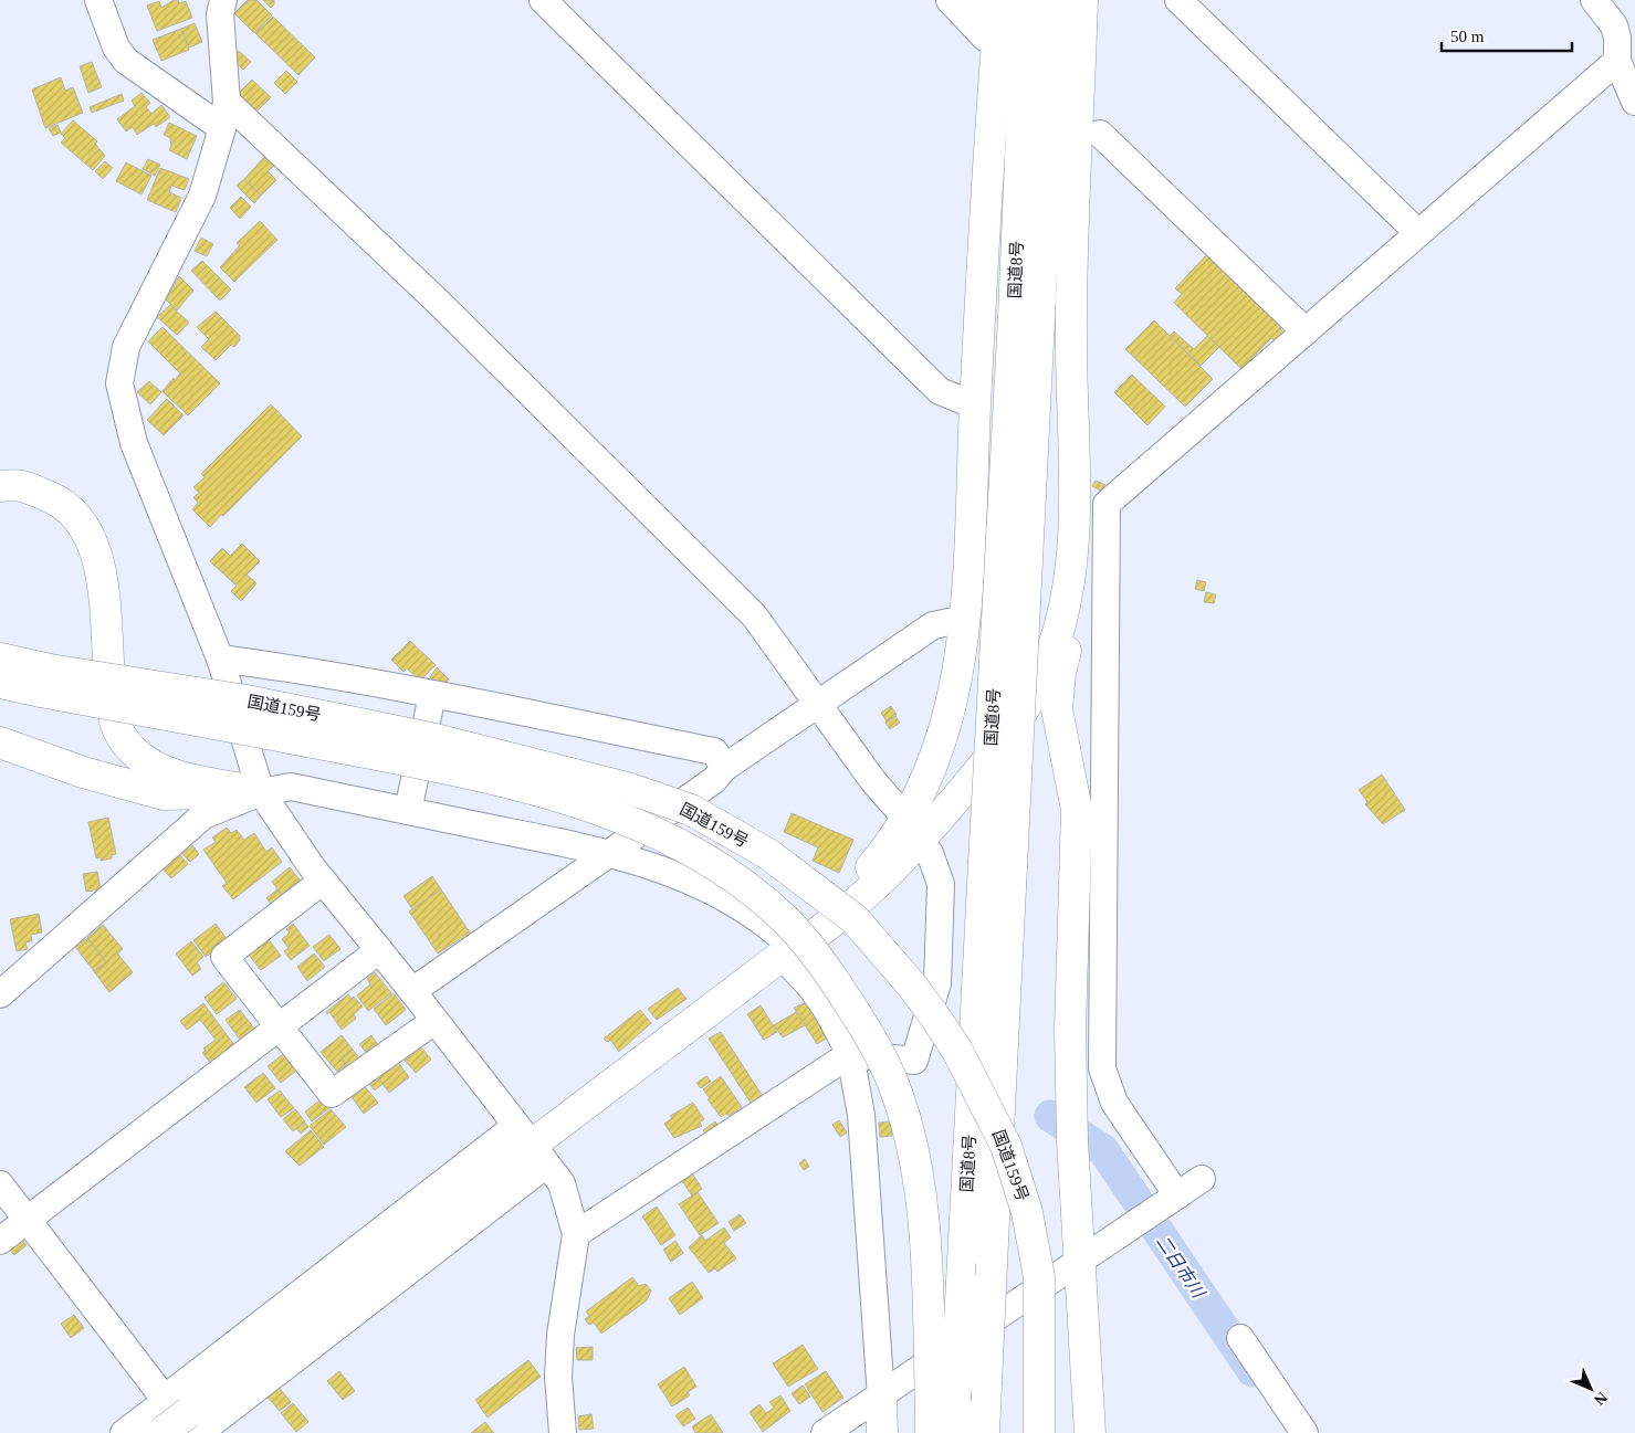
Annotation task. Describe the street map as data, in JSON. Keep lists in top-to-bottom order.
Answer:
{
  "streets": {
    "highway": ["国道8号", "国道159号"]
  },
  "crossings": [
    ["国道8号", "国道159号"]
  ],
  "water": ["二日市川"],
  "scale_bar": "50 m",
  "north": "bottom right"
}
